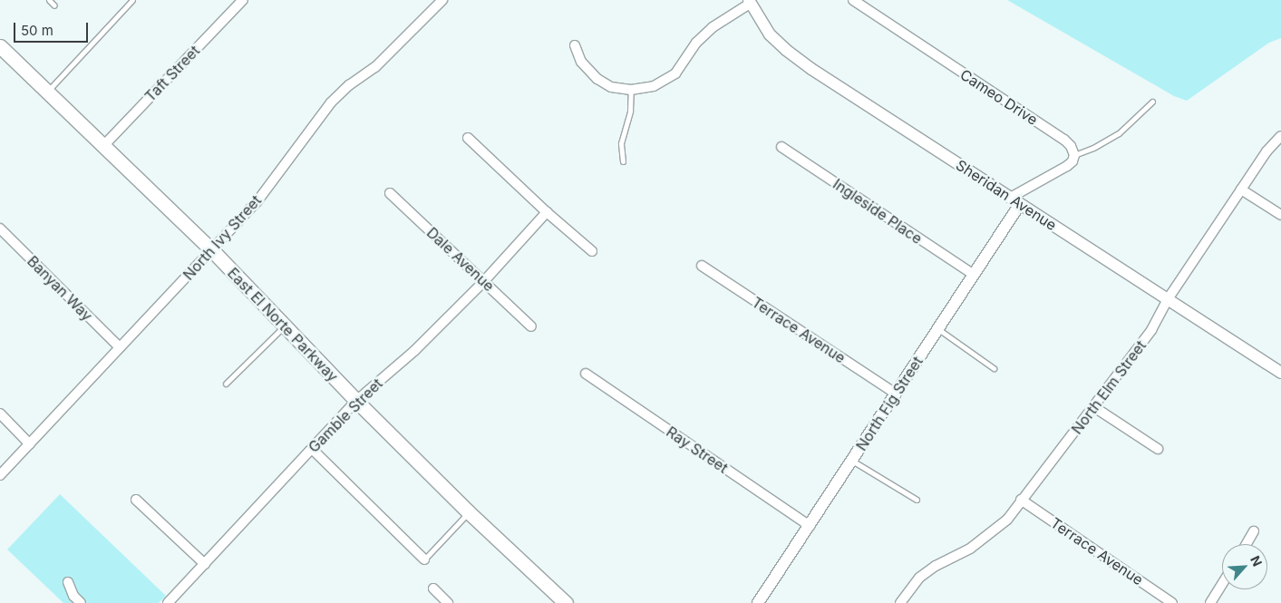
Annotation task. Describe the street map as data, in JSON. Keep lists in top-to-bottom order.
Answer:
{
  "streets": {
    "main road": ["East El Norte Parkway"],
    "street": [
      "Taft Street",
      "Cameo Drive",
      "Sheridan Avenue",
      "Ingleside Place",
      "North Ivy Street",
      "Dale Avenue",
      "Banyan Way",
      "Terrace Avenue",
      "North Elm Street",
      "North Fig Street",
      "Gamble Street",
      "Ray Street"
    ]
  },
  "crossings": [
    ["Taft Street", "East El Norte Parkway"],
    ["Sheridan Avenue", "North Elm Street"],
    ["Sheridan Avenue", "North Fig Street"],
    ["Ingleside Place", "North Fig Street"],
    ["North Ivy Street", "Banyan Way"],
    ["North Ivy Street", "East El Norte Parkway"],
    ["Dale Avenue", "Gamble Street"],
    ["East El Norte Parkway", "Gamble Street"],
    ["Terrace Avenue", "North Elm Street"],
    ["Terrace Avenue", "North Fig Street"],
    ["North Fig Street", "Ray Street"]
  ],
  "scale_bar": "50 m",
  "north": "top right"
}
